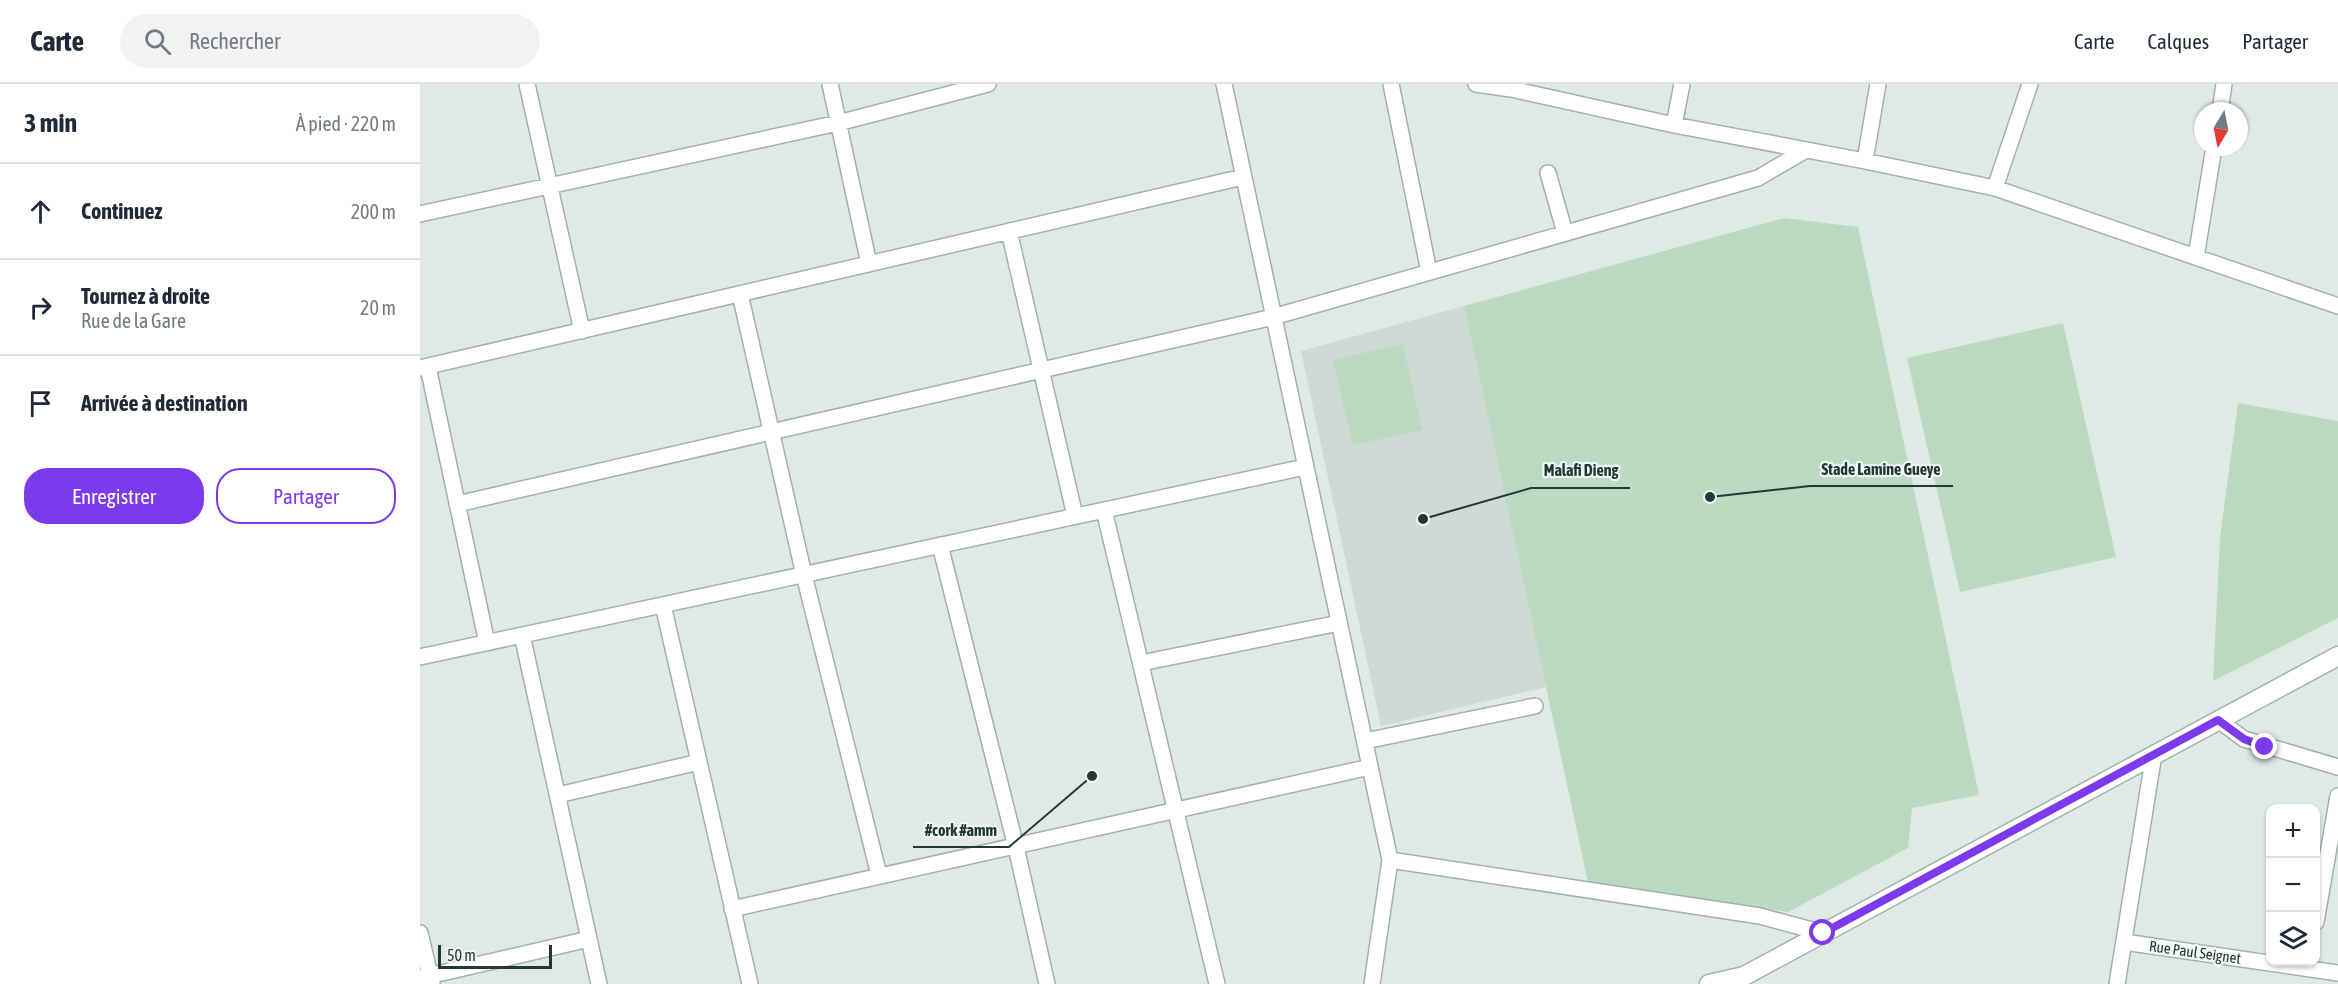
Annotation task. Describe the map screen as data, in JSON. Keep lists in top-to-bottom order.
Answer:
{
  "streets": {
    "street": ["Rue Paul Seignet"]
  },
  "places": ["Stade Lamine Gueye", "Malafi Dieng", "#cork #amm"],
  "scale_bar": "50 m",
  "north": "bottom",
  "page": {
    "header": "Carte",
    "search": "Rechercher",
    "nav": ["Carte", "Calques", "Partager"],
    "heading": ["3 min", "À pied · 220 m"],
    "list": [
      ["Continuez", "200 m"],
      ["Tournez à droite", "Rue de la Gare", "20 m"],
      "Arrivée à destination"
    ],
    "buttons": ["Enregistrer", "Partager"],
    "map_buttons": ["+", "−"],
    "scale": "50 m"
  }
}
